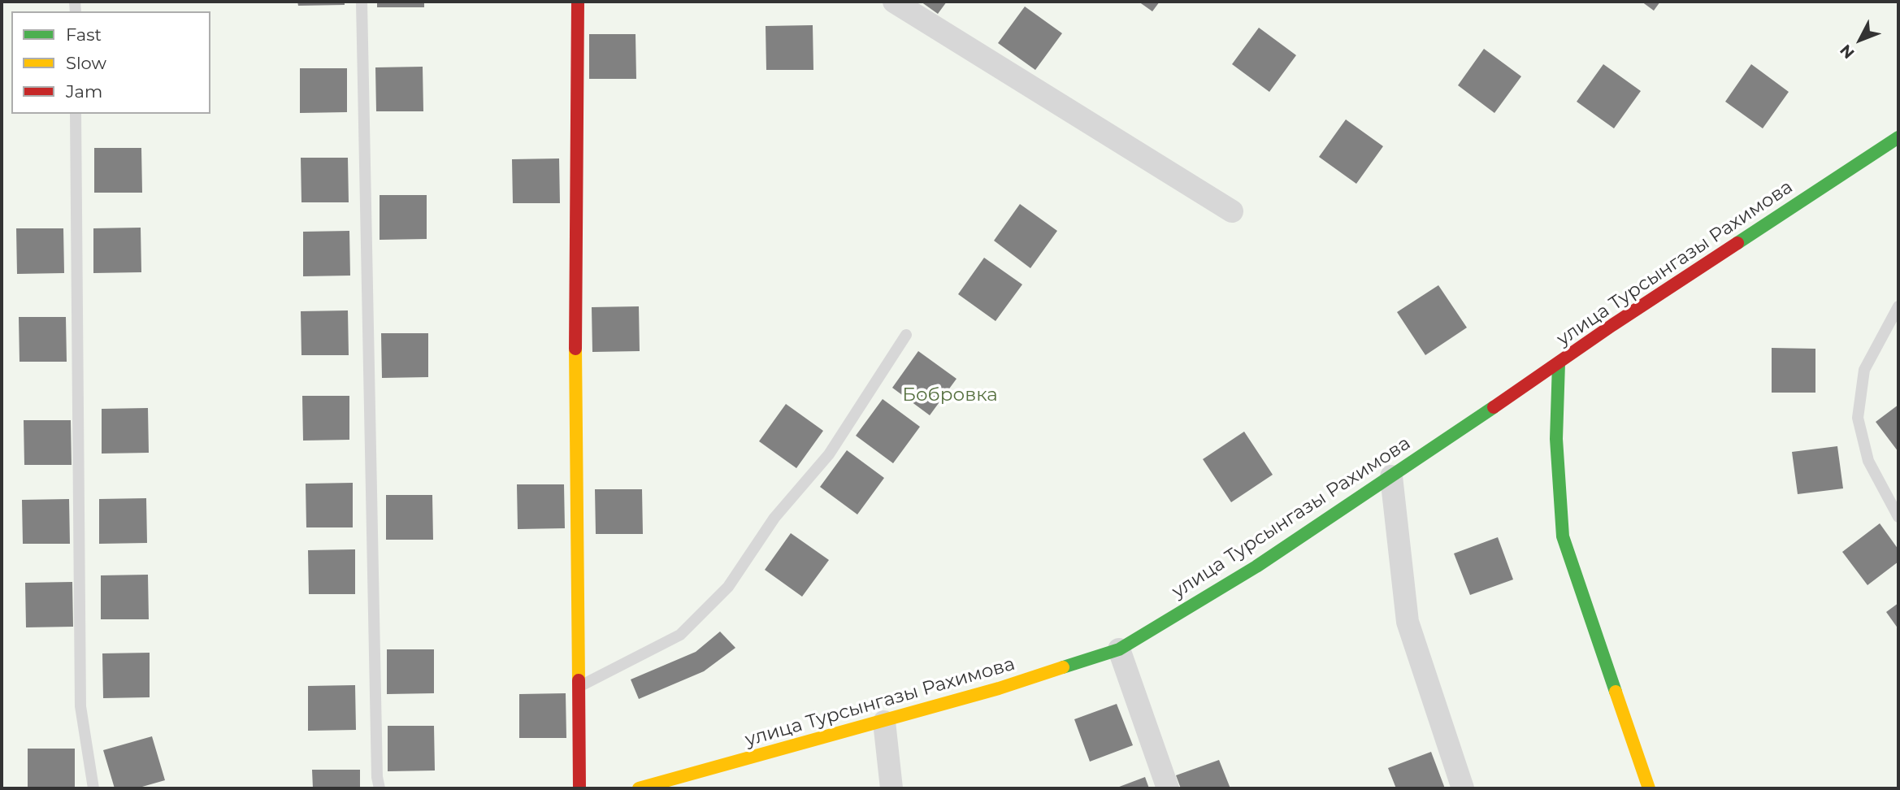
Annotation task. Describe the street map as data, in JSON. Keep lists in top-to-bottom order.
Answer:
{
  "streets": {
    "street": ["улица Турсынгазы Рахимова"]
  },
  "parks": ["Бобровка"],
  "legend": ["Fast", "Slow", "Jam"],
  "north": "bottom left"
}
